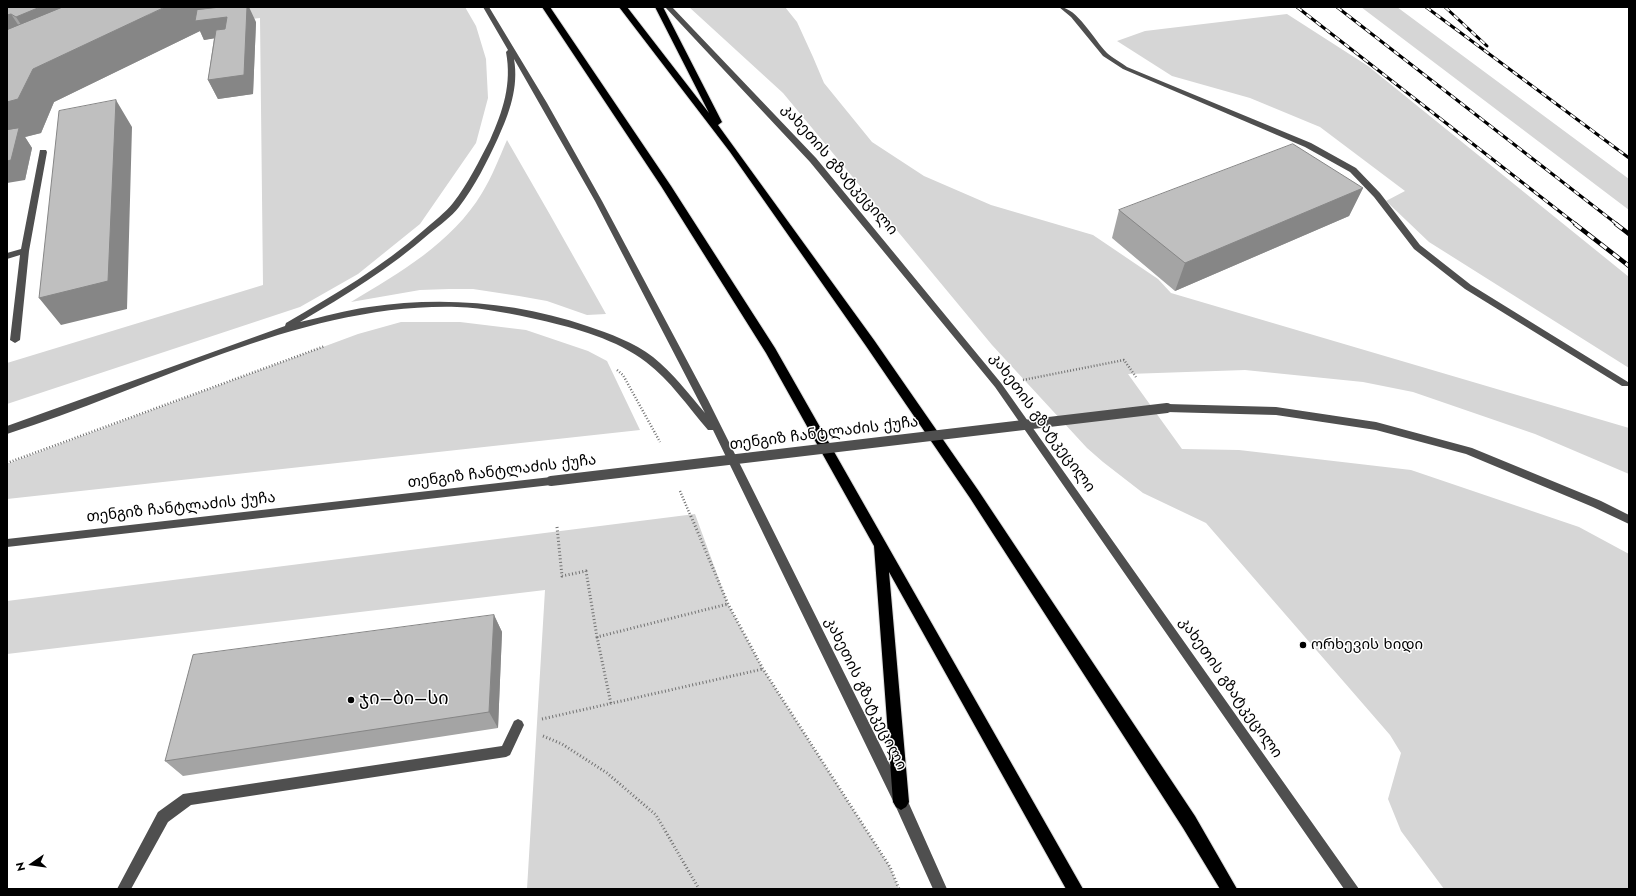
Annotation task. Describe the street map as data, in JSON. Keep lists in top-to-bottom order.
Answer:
{
  "streets": {
    "street": ["კახეთის გზატკეცილი", "თენგიზ ჩანტლაძის ქუჩა"]
  },
  "crossings": [
    ["კახეთის გზატკეცილი", "თენგიზ ჩანტლაძის ქუჩა"]
  ],
  "places": ["ორხევის ხიდი", "ჯი–ბი–სი"],
  "north": "left"
}
